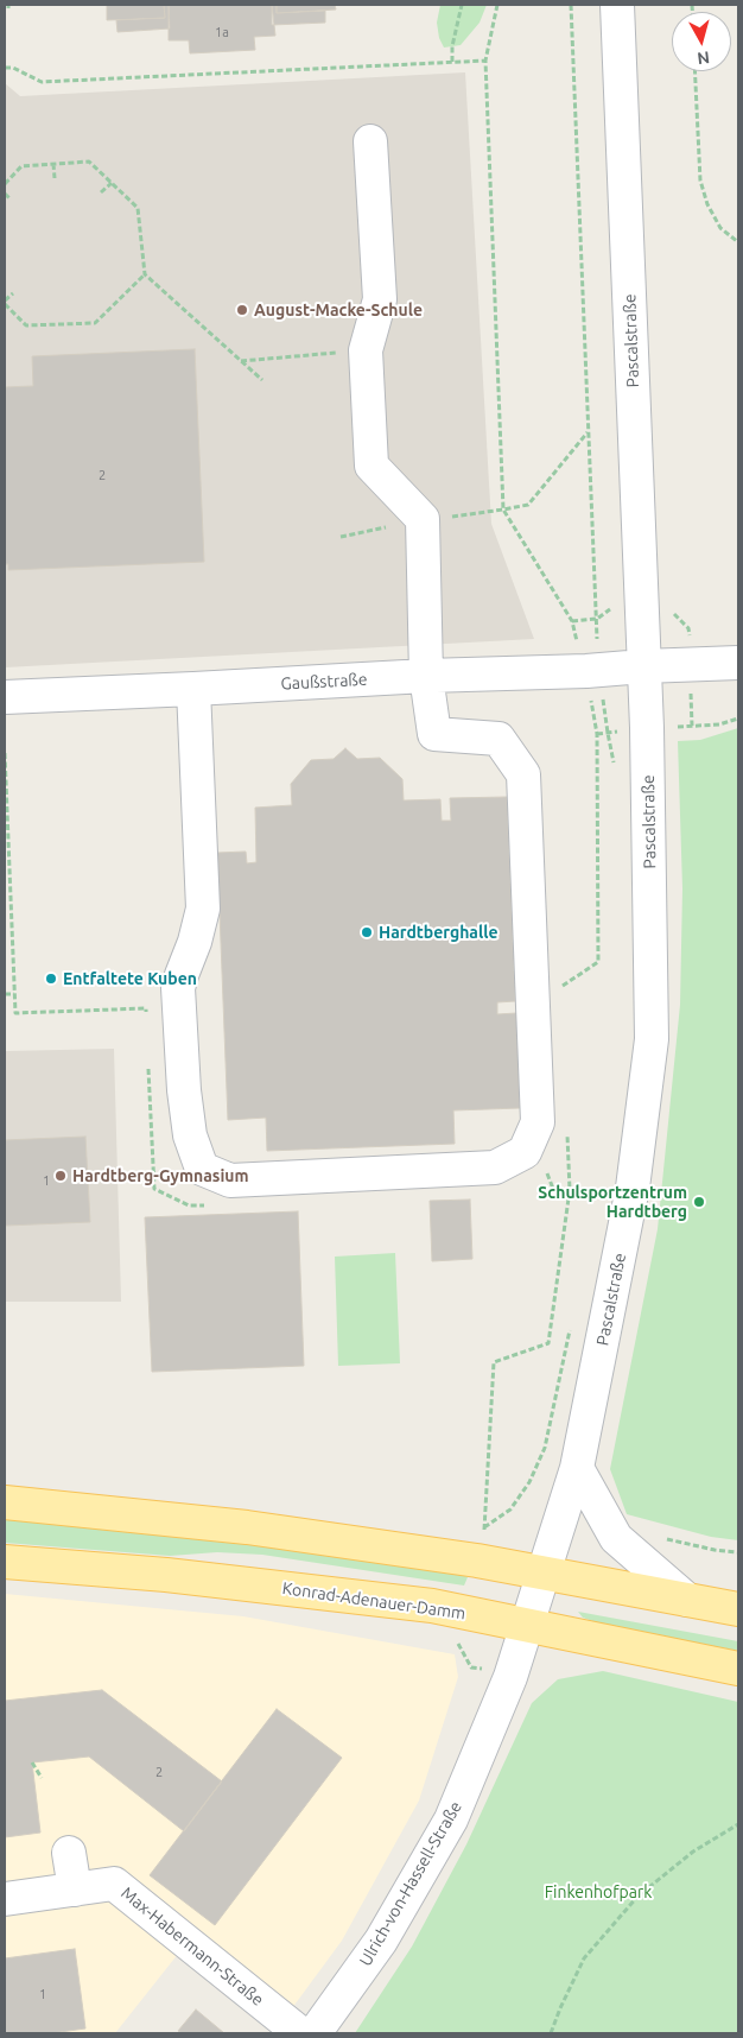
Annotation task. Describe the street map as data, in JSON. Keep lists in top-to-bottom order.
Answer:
{
  "streets": {
    "main road": ["Konrad-Adenauer-Damm"],
    "street": [
      "Pascalstraße",
      "Gaußstraße",
      "Ulrich-von-Hassell-Straße",
      "Max-Habermann-Straße"
    ]
  },
  "crossings": [
    ["Pascalstraße", "Gaußstraße"],
    ["Pascalstraße", "Konrad-Adenauer-Damm"],
    ["Pascalstraße", "Ulrich-von-Hassell-Straße"],
    ["Konrad-Adenauer-Damm", "Ulrich-von-Hassell-Straße"]
  ],
  "parks": ["Finkenhofpark"],
  "places": [
    "August-Macke-Schule",
    "Hardtberghalle",
    "Entfaltete Kuben",
    "Hardtberg-Gymnasium",
    "Schulsportzentrum Hardtberg"
  ],
  "house_numbers": [
    "1a",
    "2",
    "1",
    "2",
    "1"
  ],
  "north": "bottom"
}
